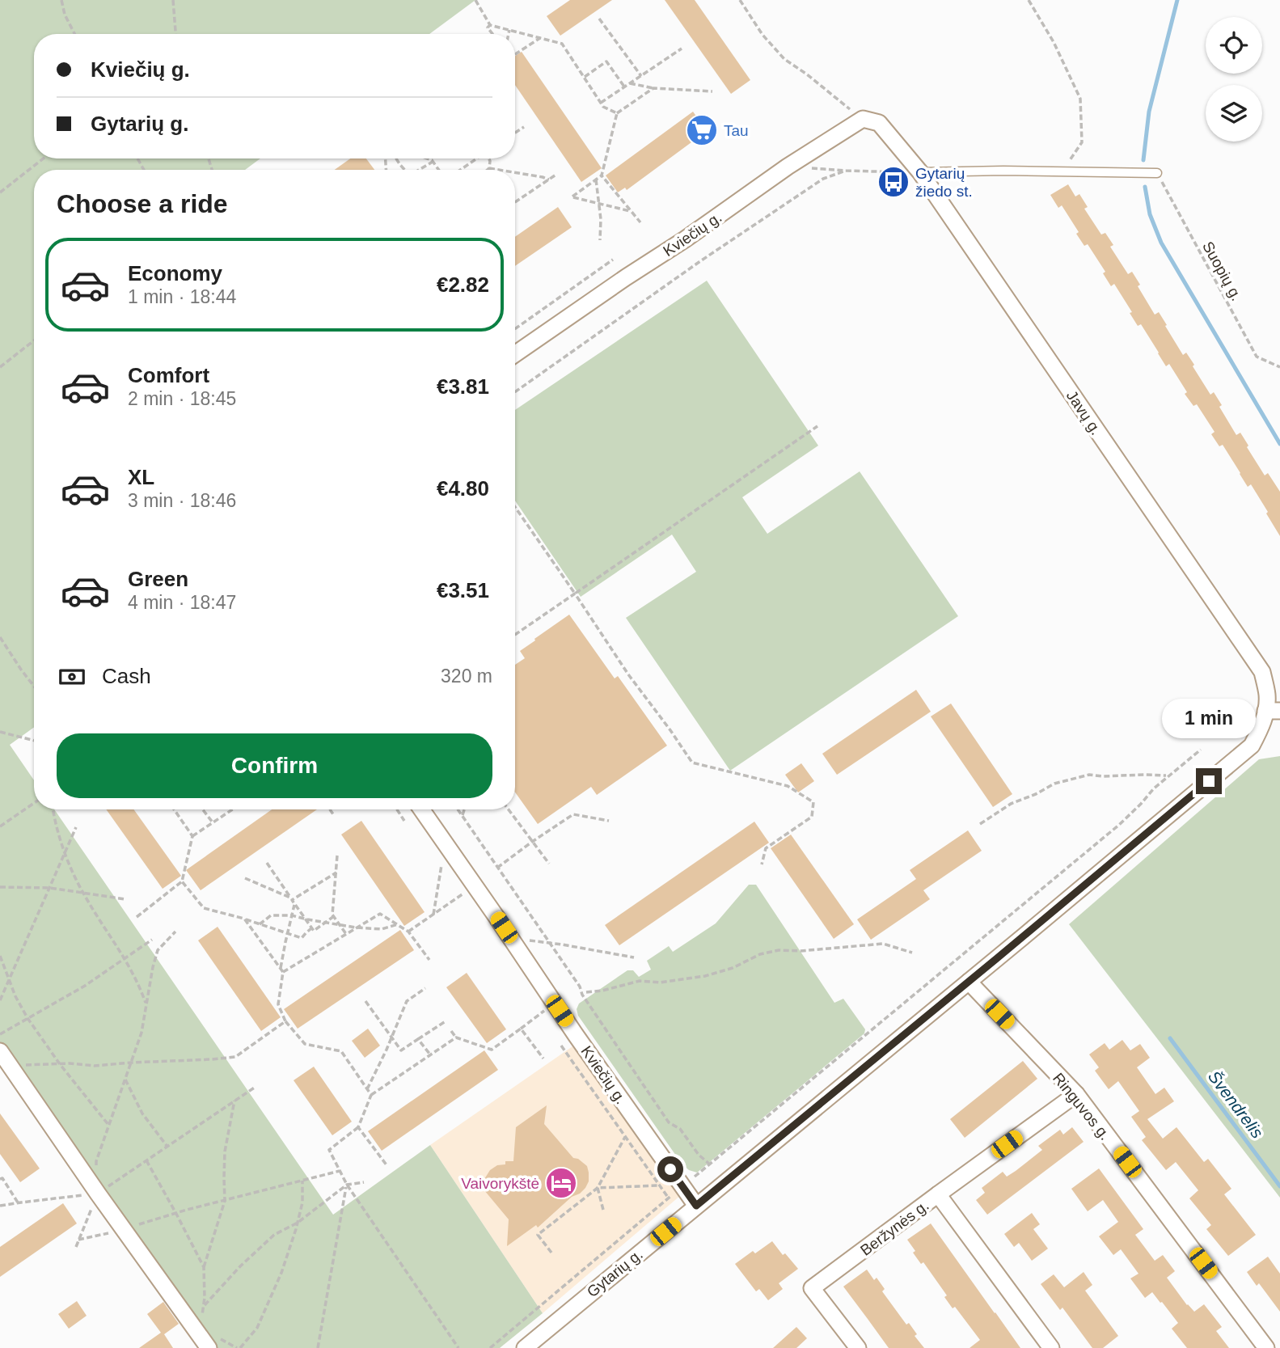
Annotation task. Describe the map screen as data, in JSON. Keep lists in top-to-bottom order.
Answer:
{
  "streets": {
    "street": [
      "Kviečių g.",
      "Javų g.",
      "Ringuvos g.",
      "Beržynės g.",
      "Gytarių g."
    ],
    "path": ["Suopių g."]
  },
  "crossings": [
    ["Kviečių g.", "Javų g."],
    ["Kviečių g.", "Gytarių g."],
    ["Javų g.", "Gytarių g."],
    ["Ringuvos g.", "Gytarių g."]
  ],
  "water": ["Švendrelis"],
  "places": {
    "supermarket": ["Tau"],
    "bus stop": ["Gytarių žiedo st."],
    "hotel": ["Vaivorykštė"]
  },
  "page": {
    "banner": ["Kviečių g.", "Gytarių g."],
    "heading": "Choose a ride",
    "list": [
      {
        "name": "Economy",
        "note": "1 min · 18:44",
        "value": "€2.82"
      },
      {
        "name": "Comfort",
        "note": "2 min · 18:45",
        "value": "€3.81"
      },
      {
        "name": "XL",
        "note": "3 min · 18:46",
        "value": "€4.80"
      },
      {
        "name": "Green",
        "note": "4 min · 18:47",
        "value": "€3.51"
      }
    ],
    "pay": ["Cash", "320 m"],
    "bubble": "1 min",
    "buttons": "Confirm"
  }
}
